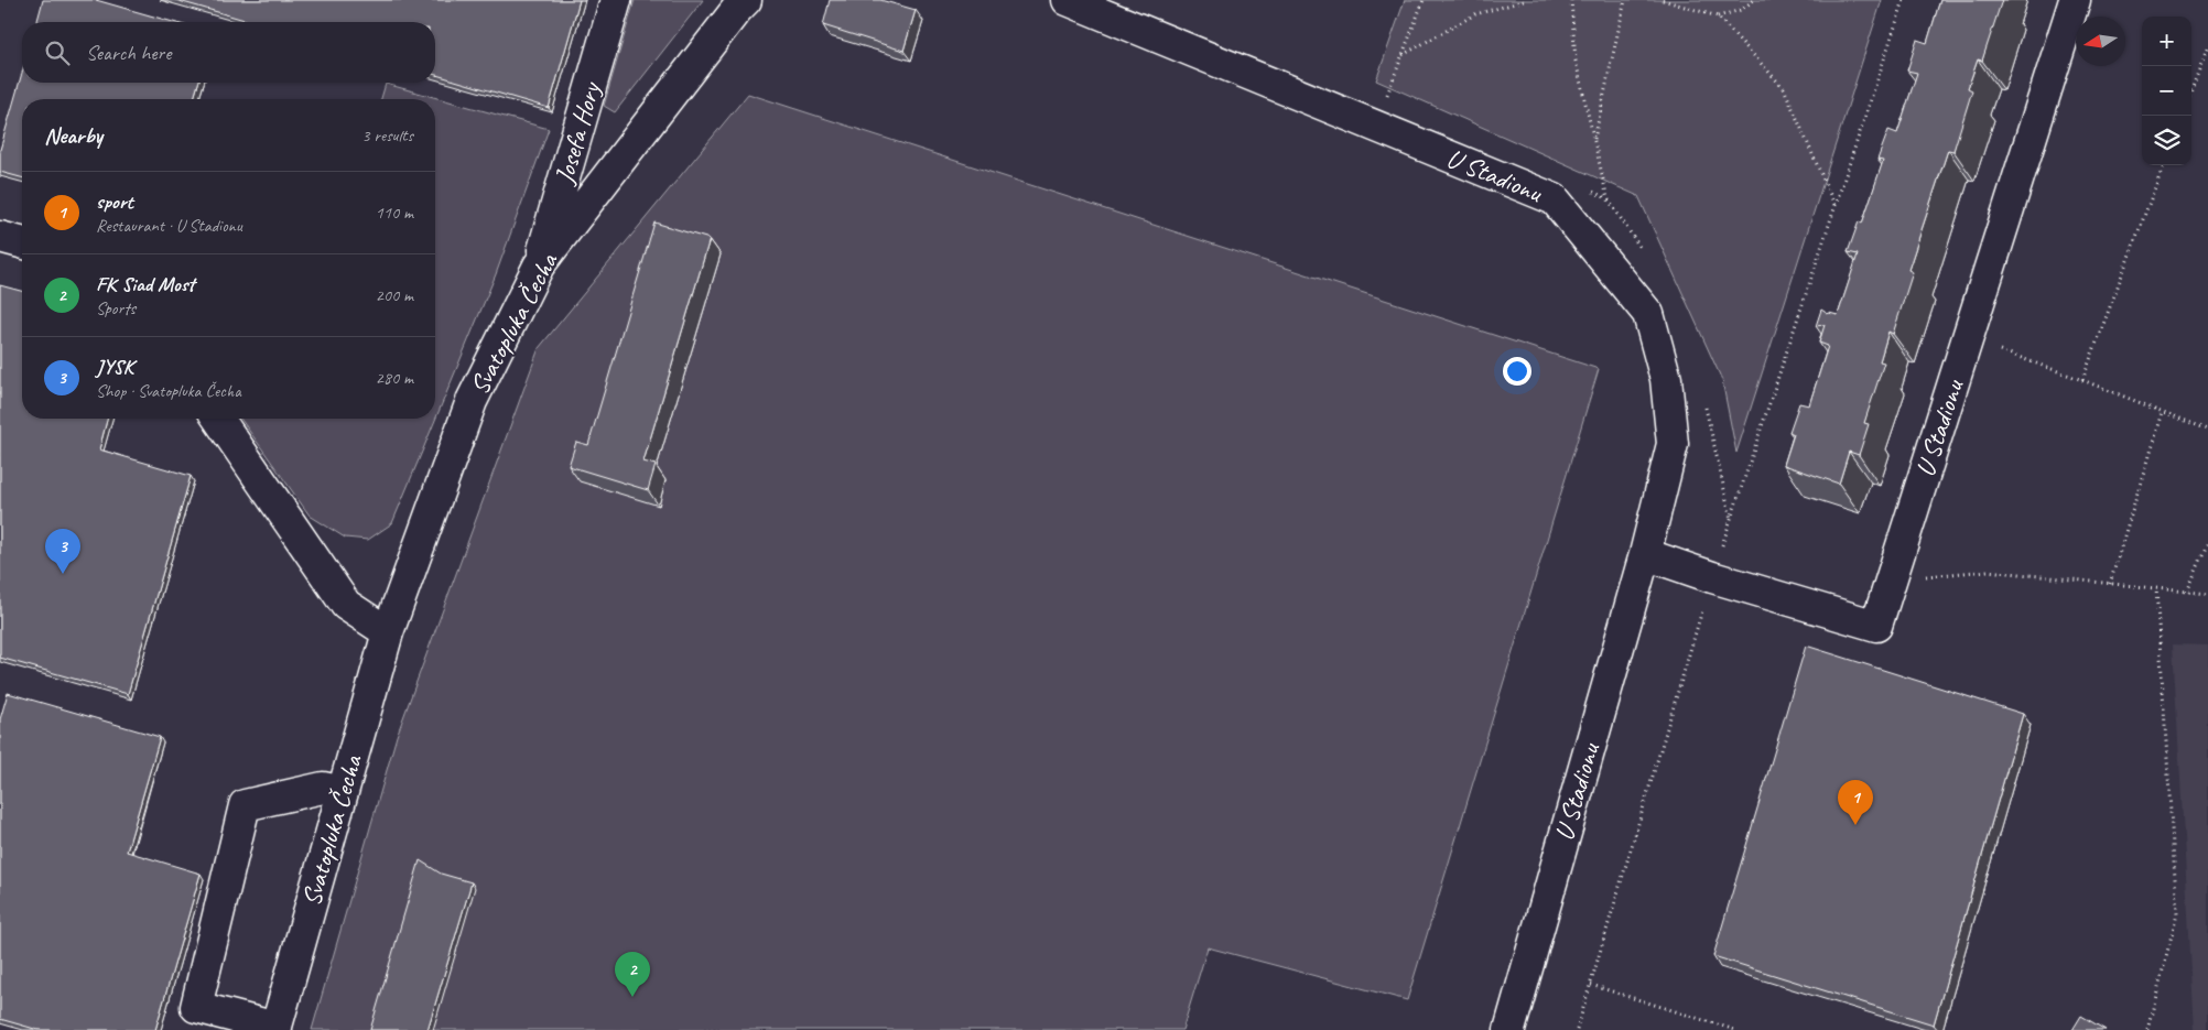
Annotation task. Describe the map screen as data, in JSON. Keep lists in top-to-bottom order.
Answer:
{
  "streets": {
    "street": ["Josefa Hory", "U Stadionu", "Svatopluka Čecha"]
  },
  "crossings": [
    ["Josefa Hory", "Svatopluka Čecha"]
  ],
  "north": "left",
  "page": {
    "map_buttons": ["+", "−"],
    "search": "Search here",
    "heading": ["Nearby", "3 results"],
    "list": [
      {
        "mark": "1",
        "name": "sport",
        "note": "Restaurant · U Stadionu",
        "value": "110 m"
      },
      {
        "mark": "2",
        "name": "FK Siad Most",
        "note": "Sports",
        "value": "200 m"
      },
      {
        "mark": "3",
        "name": "JYSK",
        "note": "Shop · Svatopluka Čecha",
        "value": "280 m"
      }
    ],
    "pins": ["3", "1", "2"]
  }
}
